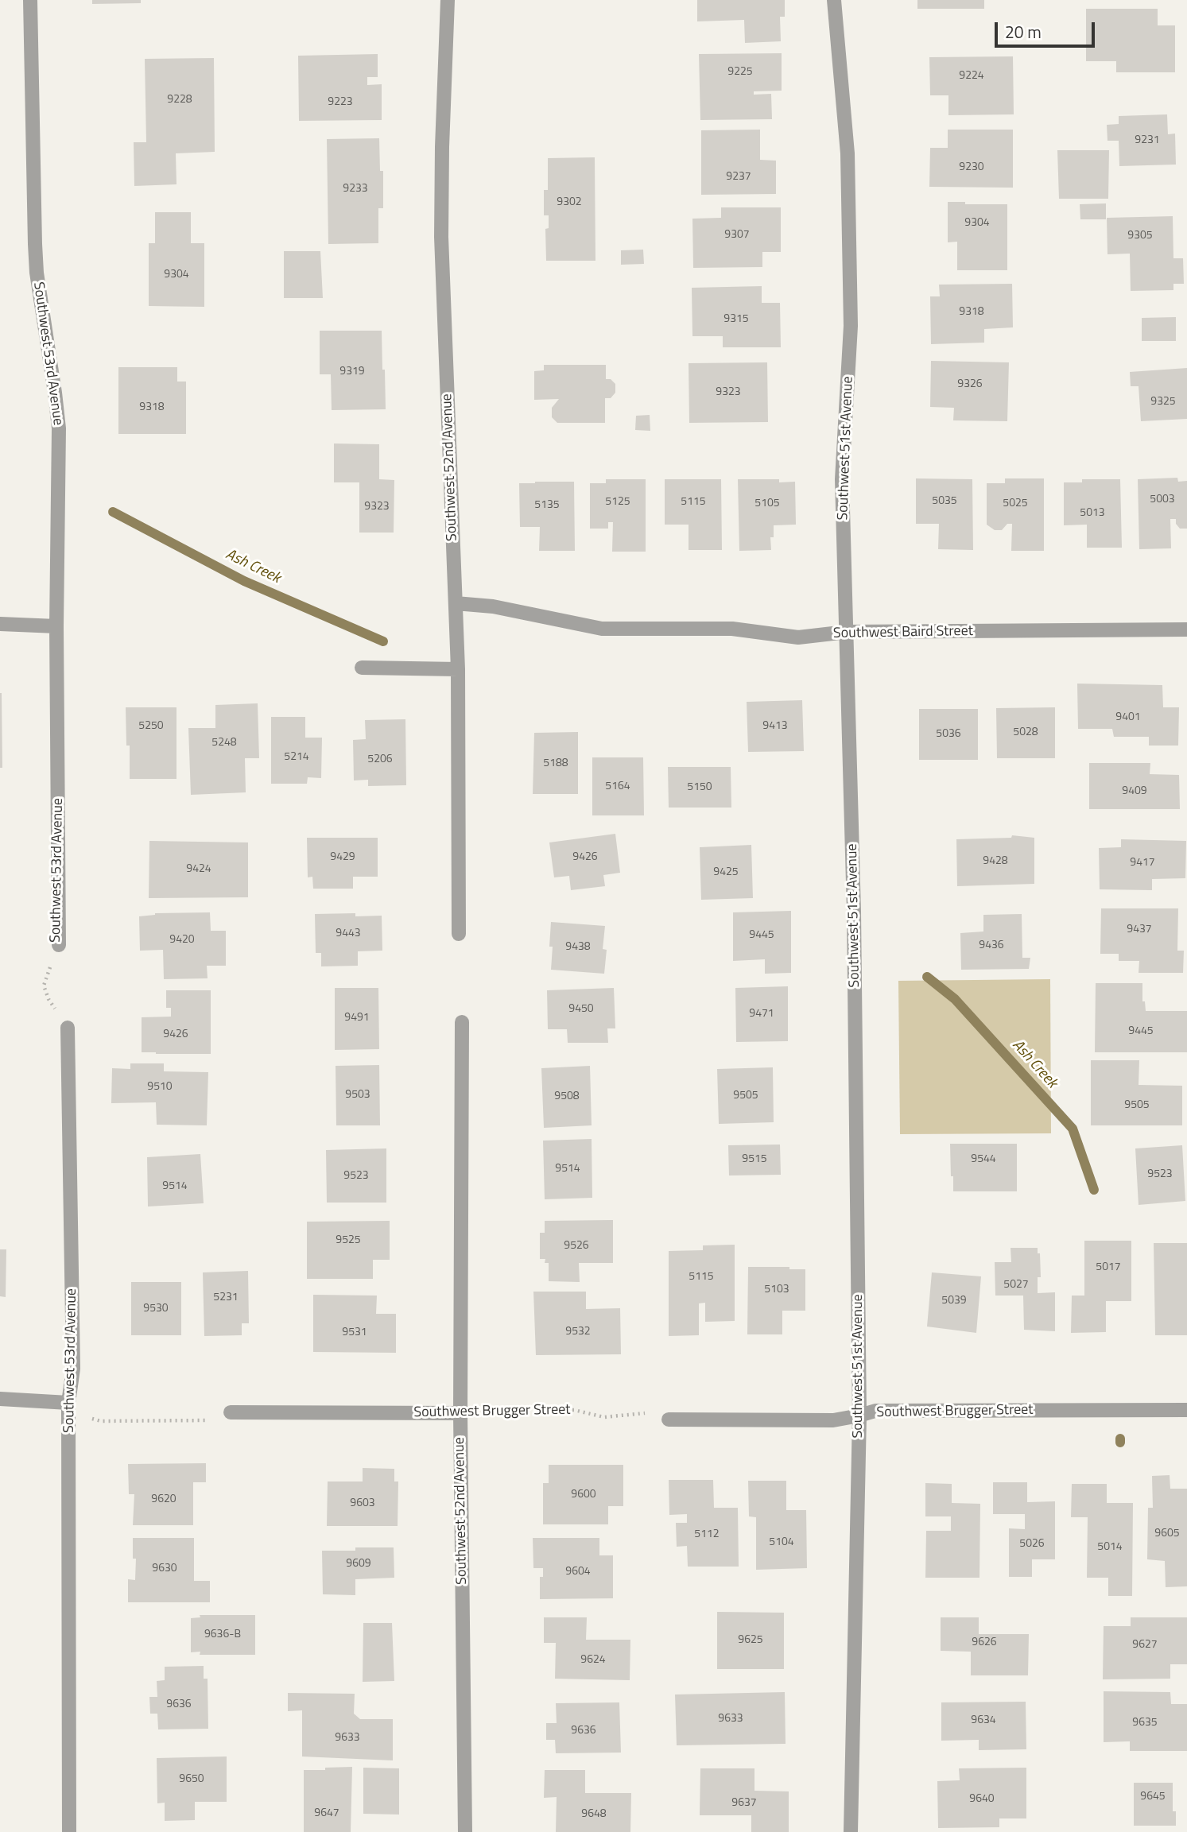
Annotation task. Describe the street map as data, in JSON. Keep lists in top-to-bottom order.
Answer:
{
  "streets": {
    "street": [
      "Southwest 53rd Avenue",
      "Southwest 51st Avenue",
      "Southwest 52nd Avenue",
      "Southwest Baird Street",
      "Southwest Brugger Street"
    ]
  },
  "crossings": [
    ["Southwest 51st Avenue", "Southwest Baird Street"],
    ["Southwest 51st Avenue", "Southwest Brugger Street"],
    ["Southwest 52nd Avenue", "Southwest Baird Street"],
    ["Southwest 52nd Avenue", "Southwest Brugger Street"]
  ],
  "water": ["Ash Creek"],
  "house_numbers": [
    "9225",
    "9224",
    "9228",
    "9223",
    "9231",
    "9230",
    "9237",
    "9233",
    "9302",
    "9304",
    "9307",
    "9305",
    "9304",
    "9318",
    "9315",
    "9319",
    "9326",
    "9323",
    "9325",
    "9318",
    "5003",
    "5035",
    "5125",
    "5115",
    "5105",
    "5025",
    "5135",
    "9323",
    "5013",
    "9401",
    "5250",
    "9413",
    "5028",
    "5036",
    "5248",
    "5214",
    "5206",
    "5188",
    "5164",
    "5150",
    "9409",
    "9429",
    "9426",
    "9428",
    "9417",
    "9424",
    "9425",
    "9437",
    "9443",
    "9445",
    "9420",
    "9436",
    "9438",
    "9450",
    "9471",
    "9491",
    "9445",
    "9426",
    "9510",
    "9503",
    "9505",
    "9508",
    "9505",
    "9515",
    "9544",
    "9514",
    "9523",
    "9523",
    "9514",
    "9525",
    "9526",
    "5017",
    "5115",
    "5027",
    "5103",
    "5231",
    "5039",
    "9530",
    "9532",
    "9531",
    "9600",
    "9620",
    "9603",
    "9605",
    "5112",
    "5104",
    "5026",
    "5014",
    "9609",
    "9630",
    "9604",
    "9636-B",
    "9625",
    "9626",
    "9627",
    "9624",
    "9636",
    "9633",
    "9634",
    "9635",
    "9636",
    "9633",
    "9650",
    "9645",
    "9640",
    "9637",
    "9647",
    "9648"
  ],
  "scale_bar": "20 m"
}
